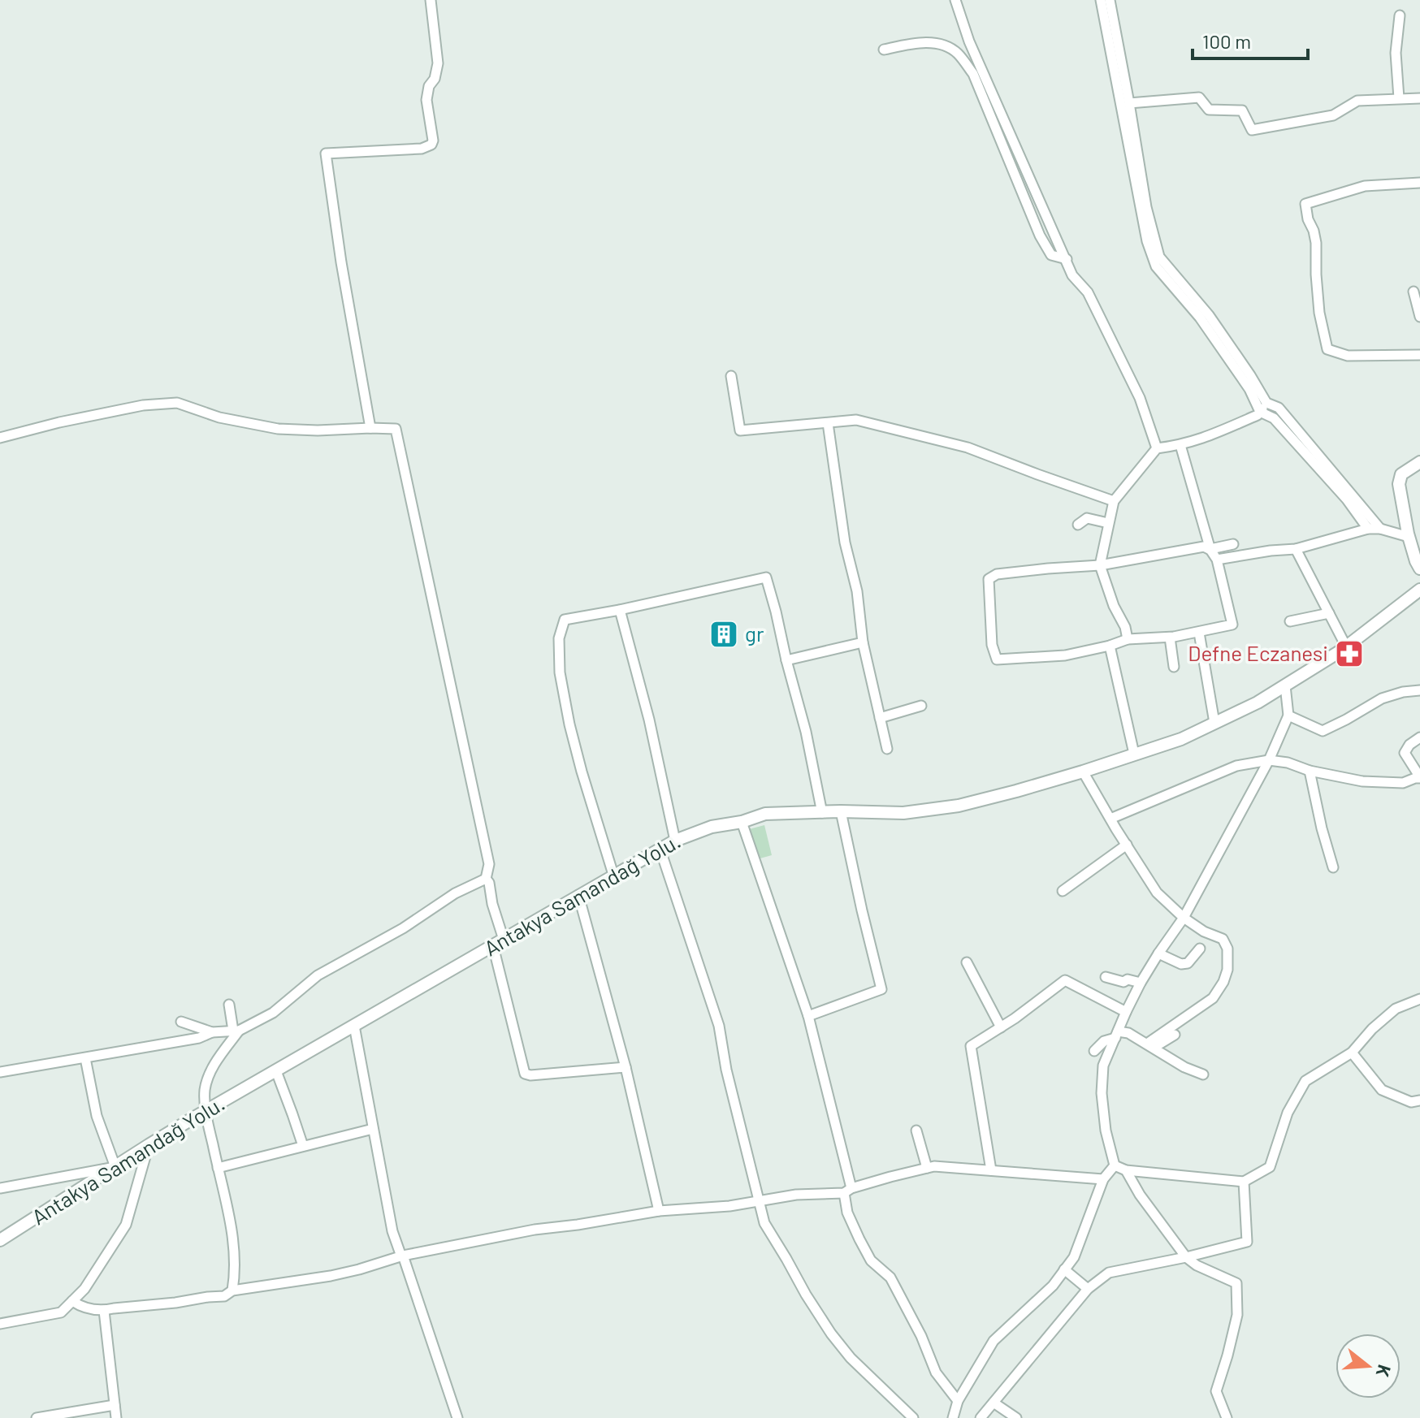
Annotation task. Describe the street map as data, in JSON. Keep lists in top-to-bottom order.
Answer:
{
  "streets": {
    "street": ["Antakya Samandağ Yolu."]
  },
  "places": {
    "building": ["gr"],
    "pharmacy": ["Defne Eczanesi"]
  },
  "scale_bar": "100 m",
  "north": "right"
}
